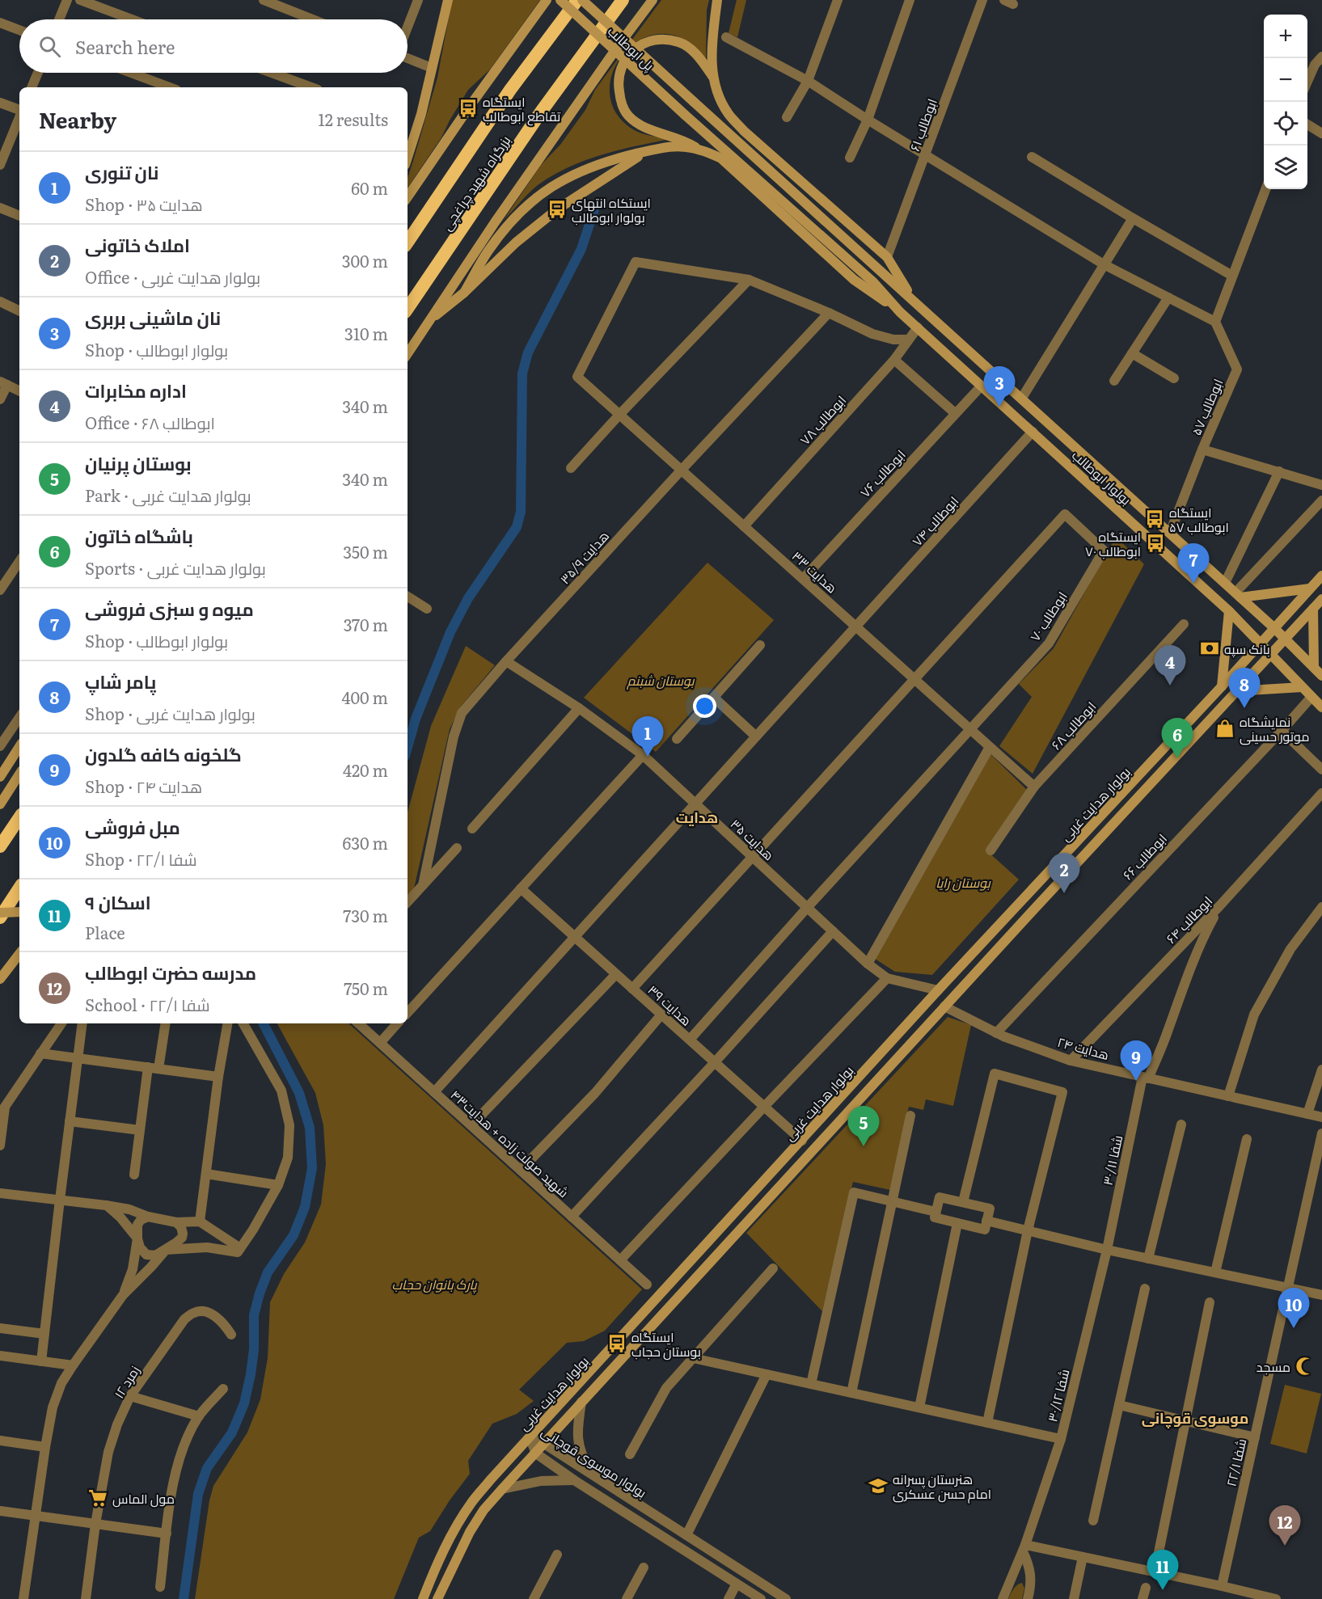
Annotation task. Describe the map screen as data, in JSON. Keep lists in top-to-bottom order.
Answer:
{
  "streets": {
    "highway": ["بزرگراه شهید چراغچی"],
    "main road": ["پل ابوطالب", "بولوار ابوطالب", "بولوار هدایت غربی"],
    "street": [
      "ابوطالب ۶۱",
      "ابوطالب ۵۷",
      "ابوطالب ۷۸",
      "ابوطالب ۷۶",
      "ابوطالب ۷۴",
      "هدایت ۳۵/۹",
      "هدایت ۳۳",
      "ابوطالب ۷۰",
      "ابوطالب ۶۸",
      "هدایت ۳۵",
      "ابوطالب ۶۶",
      "ابوطالب ۶۴",
      "هدایت ۳۹",
      "هدایت ۲۴",
      "شهید صولت زاده + هدایت۴۳",
      "شفا ۳۰/۱۱",
      "زمرد ۱۲",
      "شفا ۳۰/۱۲",
      "بولوار موسوی قوچانی",
      "۲۲/۱ شفا"
    ]
  },
  "crossings": [
    ["پل ابوطالب", "بولوار ابوطالب"],
    ["ابوطالب ۵۷", "بولوار ابوطالب"],
    ["ابوطالب ۷۸", "بولوار ابوطالب"],
    ["ابوطالب ۷۸", "هدایت ۳۳"],
    ["ابوطالب ۷۶", "بولوار ابوطالب"],
    ["ابوطالب ۷۶", "هدایت ۳۳"],
    ["بولوار ابوطالب", "ابوطالب ۷۴"],
    ["بولوار ابوطالب", "بولوار هدایت غربی"],
    ["بولوار ابوطالب", "ابوطالب ۶۶"],
    ["ابوطالب ۷۴", "هدایت ۳۳"],
    ["ابوطالب ۷۴", "هدایت ۳۵"],
    ["ابوطالب ۷۴", "هدایت ۳۹"],
    ["ابوطالب ۷۴", "شهید صولت زاده + هدایت۴۳"],
    ["هدایت ۳۵/۹", "هدایت ۳۳"],
    ["هدایت ۳۵/۹", "هدایت ۳۵"],
    ["هدایت ۳۳", "ابوطالب ۷۰"],
    ["هدایت ۳۳", "ابوطالب ۶۸"],
    ["بولوار هدایت غربی", "هدایت ۳۵"],
    ["بولوار هدایت غربی", "هدایت ۳۹"],
    ["بولوار هدایت غربی", "هدایت ۲۴"],
    ["بولوار هدایت غربی", "بولوار موسوی قوچانی"],
    ["ابوطالب ۶۶", "هدایت ۲۴"],
    ["ابوطالب ۶۴", "هدایت ۲۴"],
    ["ابوطالب ۶۴", "شفا ۳۰/۱۱"],
    ["هدایت ۲۴", "شفا ۳۰/۱۱"],
    ["شفا ۳۰/۱۱", "شفا ۳۰/۱۲"]
  ],
  "districts": ["هدایت", "موسوی قوچانی"],
  "parks": ["بوستان شبنم", "بوستان رایا", "پارک بانوان حجاب"],
  "places": {
    "bus stop": [
      "ایستگاه تقاطع ابوطالب",
      "ایستکاه انتهای بولوار ابوطالب",
      "ایستگاه ابوطالب ۵۷",
      "ایستگاه ابوطالب ۷۰",
      "ایستگاه بوستان حجاب"
    ],
    "bank": ["بانک سپه"],
    "shop": ["نمایشگاه موتور حسینی"],
    "mosque": ["مسجد"],
    "school or university": ["هنرستان پسرانه امام حسن عسکری"],
    "supermarket": ["مول الماس"]
  },
  "page": {
    "map_buttons": ["+", "−"],
    "search": "Search here",
    "heading": ["Nearby", "12 results"],
    "list": [
      {
        "mark": "1",
        "name": "نان تنوری",
        "note": "Shop · هدایت ۳۵",
        "value": "60 m"
      },
      {
        "mark": "2",
        "name": "املاک خاتونی",
        "note": "Office · بولوار هدایت غربی",
        "value": "300 m"
      },
      {
        "mark": "3",
        "name": "نان ماشینی بربری",
        "note": "Shop · بولوار ابوطالب",
        "value": "310 m"
      },
      {
        "mark": "4",
        "name": "اداره مخابرات",
        "note": "Office · ابوطالب ۶۸",
        "value": "340 m"
      },
      {
        "mark": "5",
        "name": "بوستان پرنیان",
        "note": "Park · بولوار هدایت غربی",
        "value": "340 m"
      },
      {
        "mark": "6",
        "name": "باشگاه خاتون",
        "note": "Sports · بولوار هدایت غربی",
        "value": "350 m"
      },
      {
        "mark": "7",
        "name": "میوه و سبزی فروشی",
        "note": "Shop · بولوار ابوطالب",
        "value": "370 m"
      },
      {
        "mark": "8",
        "name": "پامر شاپ",
        "note": "Shop · بولوار هدایت غربی",
        "value": "400 m"
      },
      {
        "mark": "9",
        "name": "گلخونه کافه گلدون",
        "note": "Shop · هدایت ۲۴",
        "value": "420 m"
      },
      {
        "mark": "10",
        "name": "مبل فروشی",
        "note": "Shop · ۲۲/۱ شفا",
        "value": "630 m"
      },
      {
        "mark": "11",
        "name": "اسکان ۹",
        "note": "Place",
        "value": "730 m"
      },
      {
        "mark": "12",
        "name": "مدرسه حضرت ابوطالب",
        "note": "School · ۲۲/۱ شفا",
        "value": "750 m"
      }
    ],
    "pins": [
      "3",
      "7",
      "4",
      "8",
      "1",
      "6",
      "2",
      "9",
      "5",
      "10",
      "12",
      "11"
    ]
  }
}
